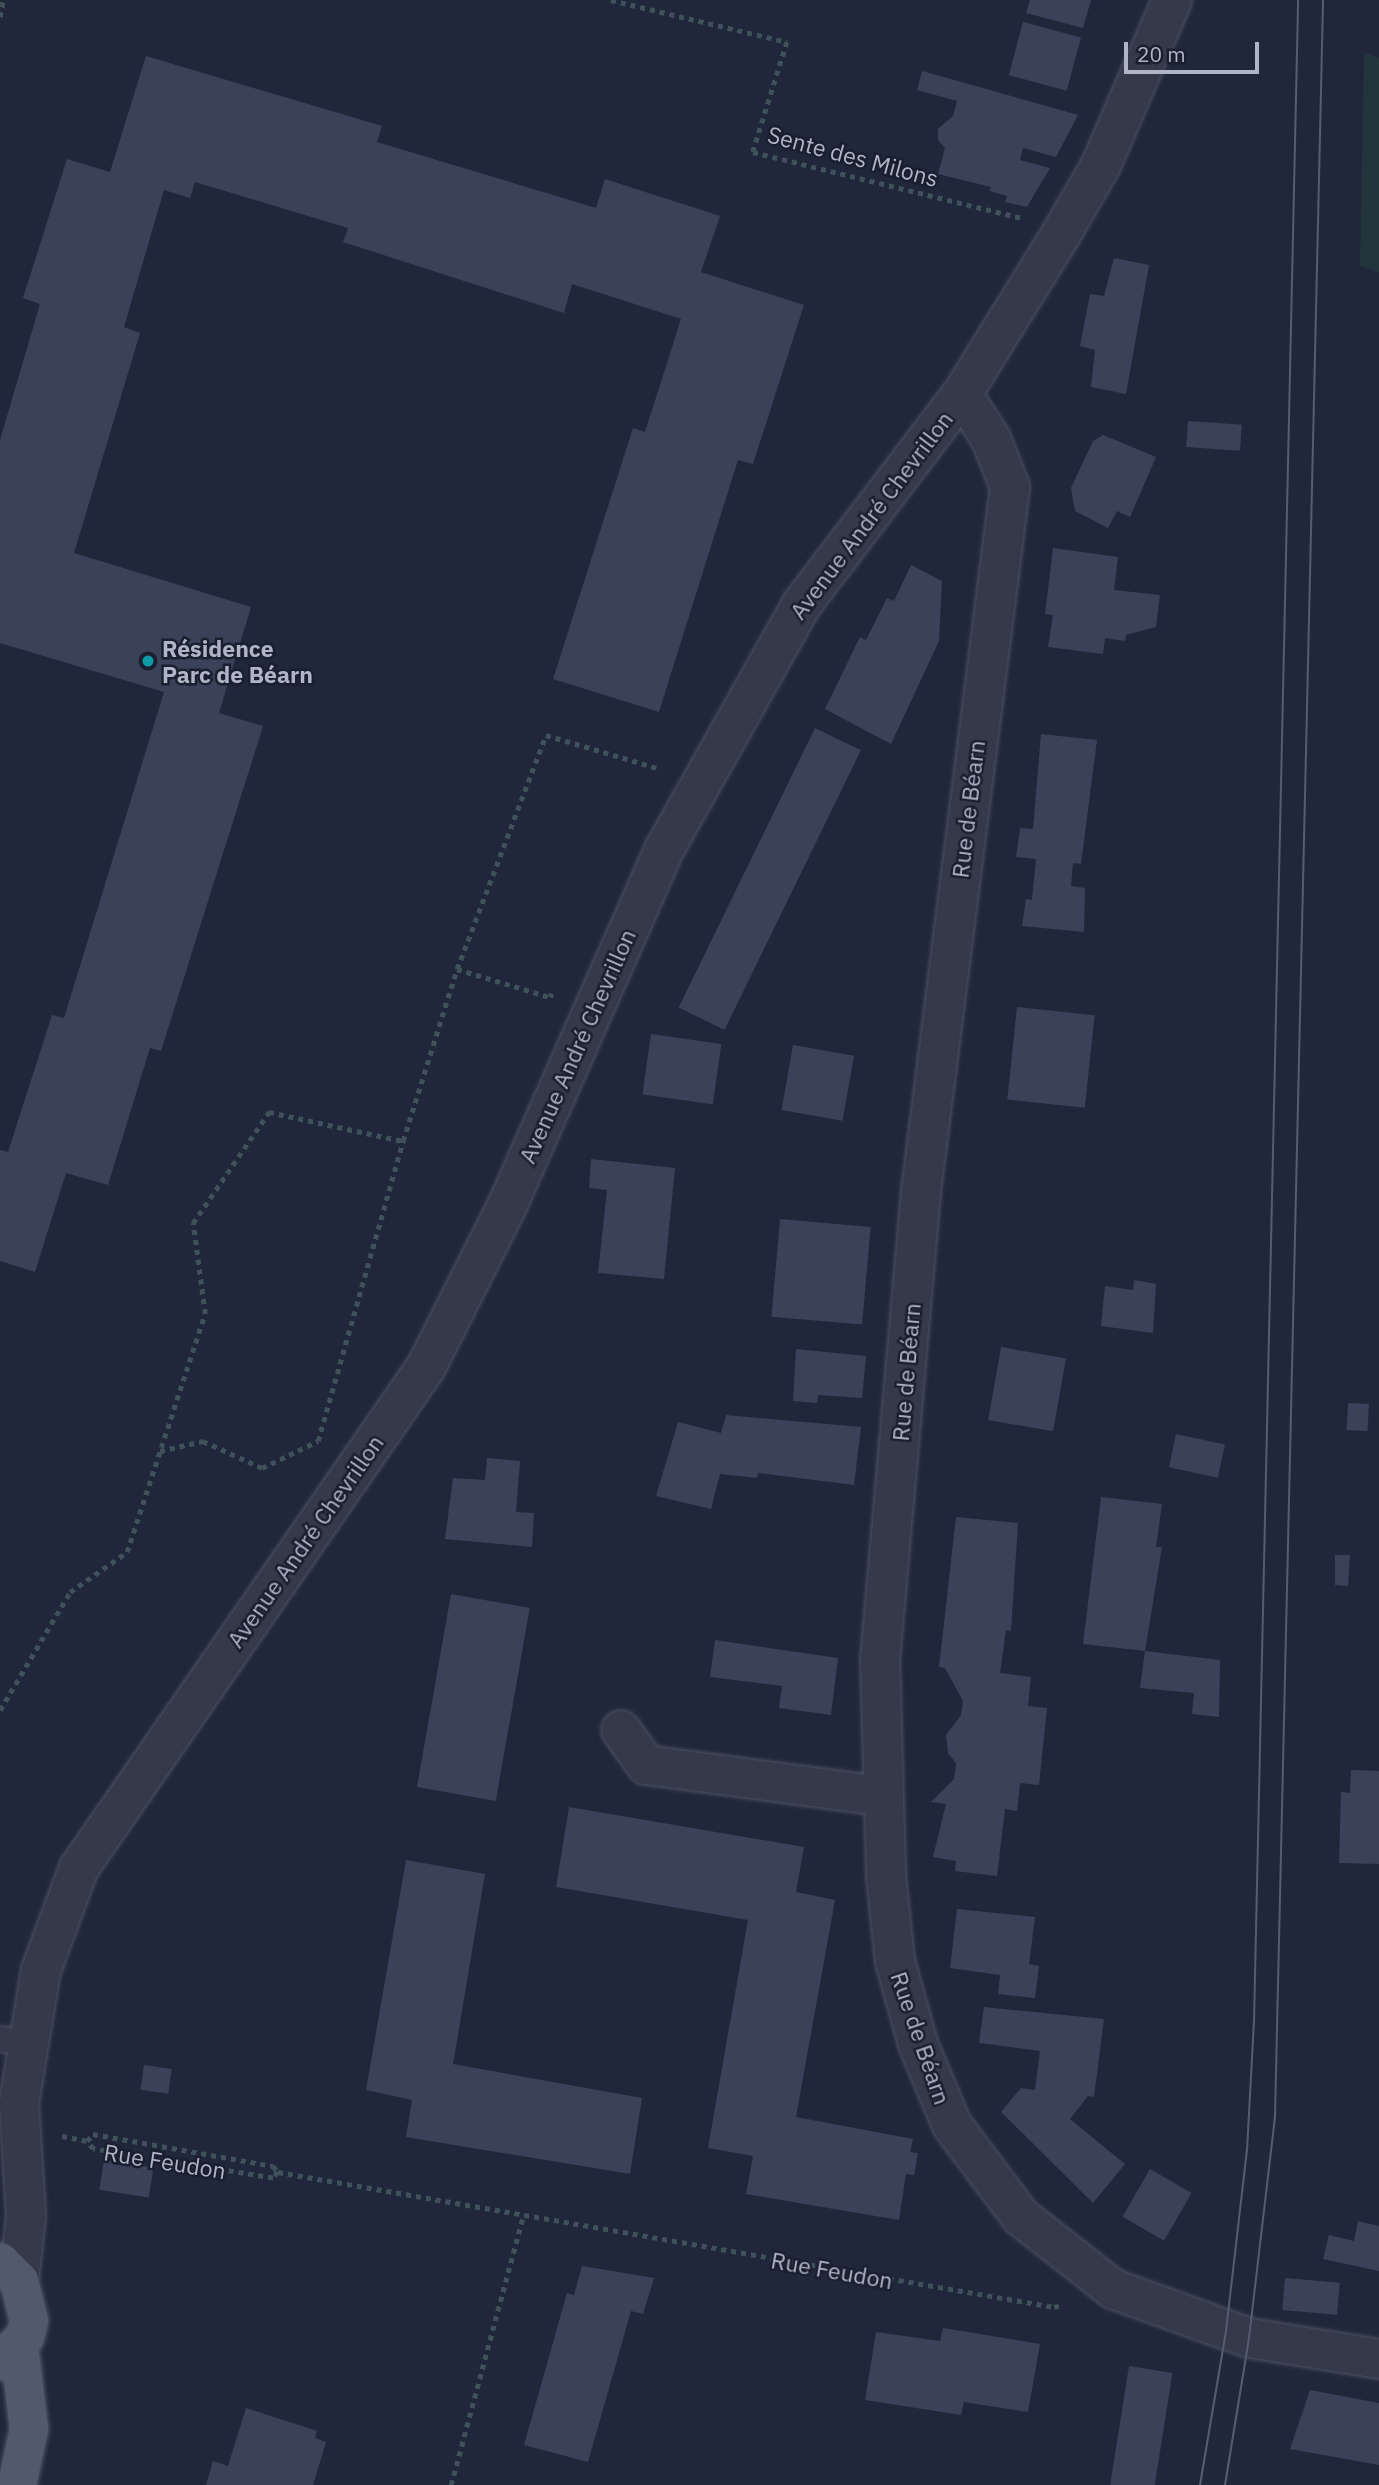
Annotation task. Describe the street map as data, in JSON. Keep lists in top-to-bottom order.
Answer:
{
  "streets": {
    "street": ["Avenue André Chevrillon", "Rue de Béarn"],
    "path": ["Sente des Milons", "Rue Feudon"]
  },
  "crossings": [
    ["Sente des Milons", "Avenue André Chevrillon"],
    ["Avenue André Chevrillon", "Rue de Béarn"],
    ["Rue de Béarn", "Rue Feudon"]
  ],
  "places": ["Résidence Parc de Béarn"],
  "scale_bar": "20 m"
}
